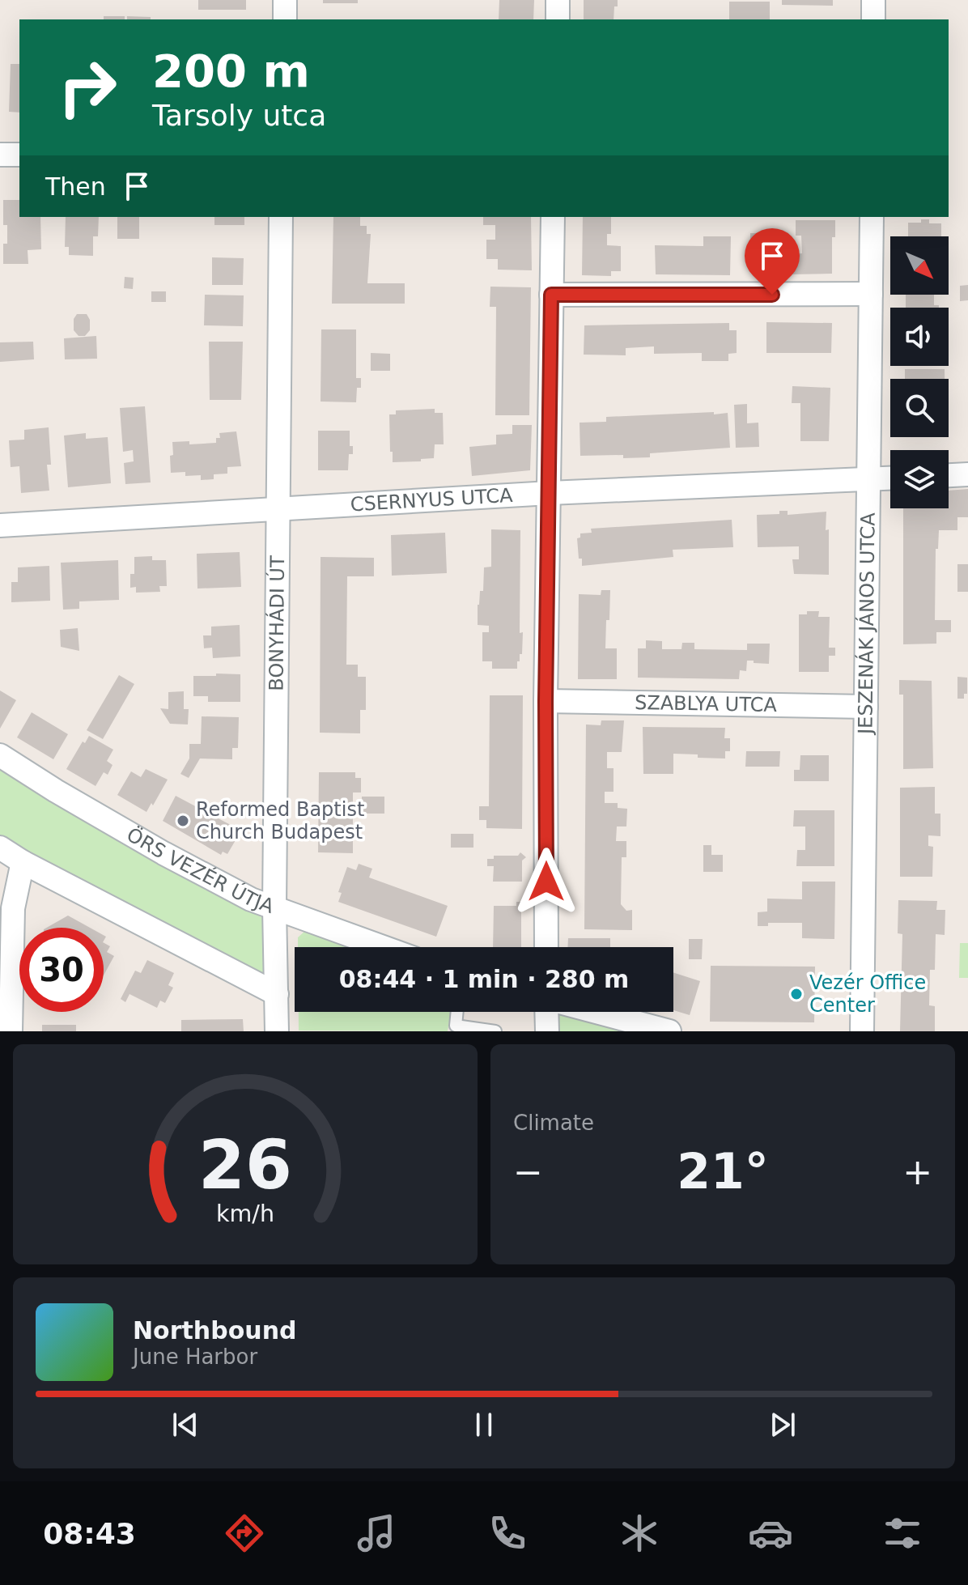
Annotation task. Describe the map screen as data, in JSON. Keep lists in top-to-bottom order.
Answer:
{
  "streets": {
    "street": [
      "CSERNYUS UTCA",
      "BONYHÁDI ÚT",
      "JESZENÁK JÁNOS UTCA",
      "SZABLYA UTCA",
      "ÖRS VEZÉR ÚTJA"
    ]
  },
  "crossings": [
    ["CSERNYUS UTCA", "BONYHÁDI ÚT"],
    ["CSERNYUS UTCA", "JESZENÁK JÁNOS UTCA"],
    ["BONYHÁDI ÚT", "ÖRS VEZÉR ÚTJA"],
    ["JESZENÁK JÁNOS UTCA", "SZABLYA UTCA"]
  ],
  "places": ["Reformed Baptist Church Budapest", "Vezér Office Center"],
  "north": "bottom right",
  "page": {
    "turn": ["200 m", "Tarsoly utca"],
    "then": "Then",
    "limit": "30",
    "trip": "08:44 · 1 min · 280 m",
    "tile": "Climate",
    "heat": ["−", "21°", "+"],
    "song": ["Northbound", "June Harbor"],
    "tabs": "08:43",
    "gauge": ["26", "km/h"]
  }
}
